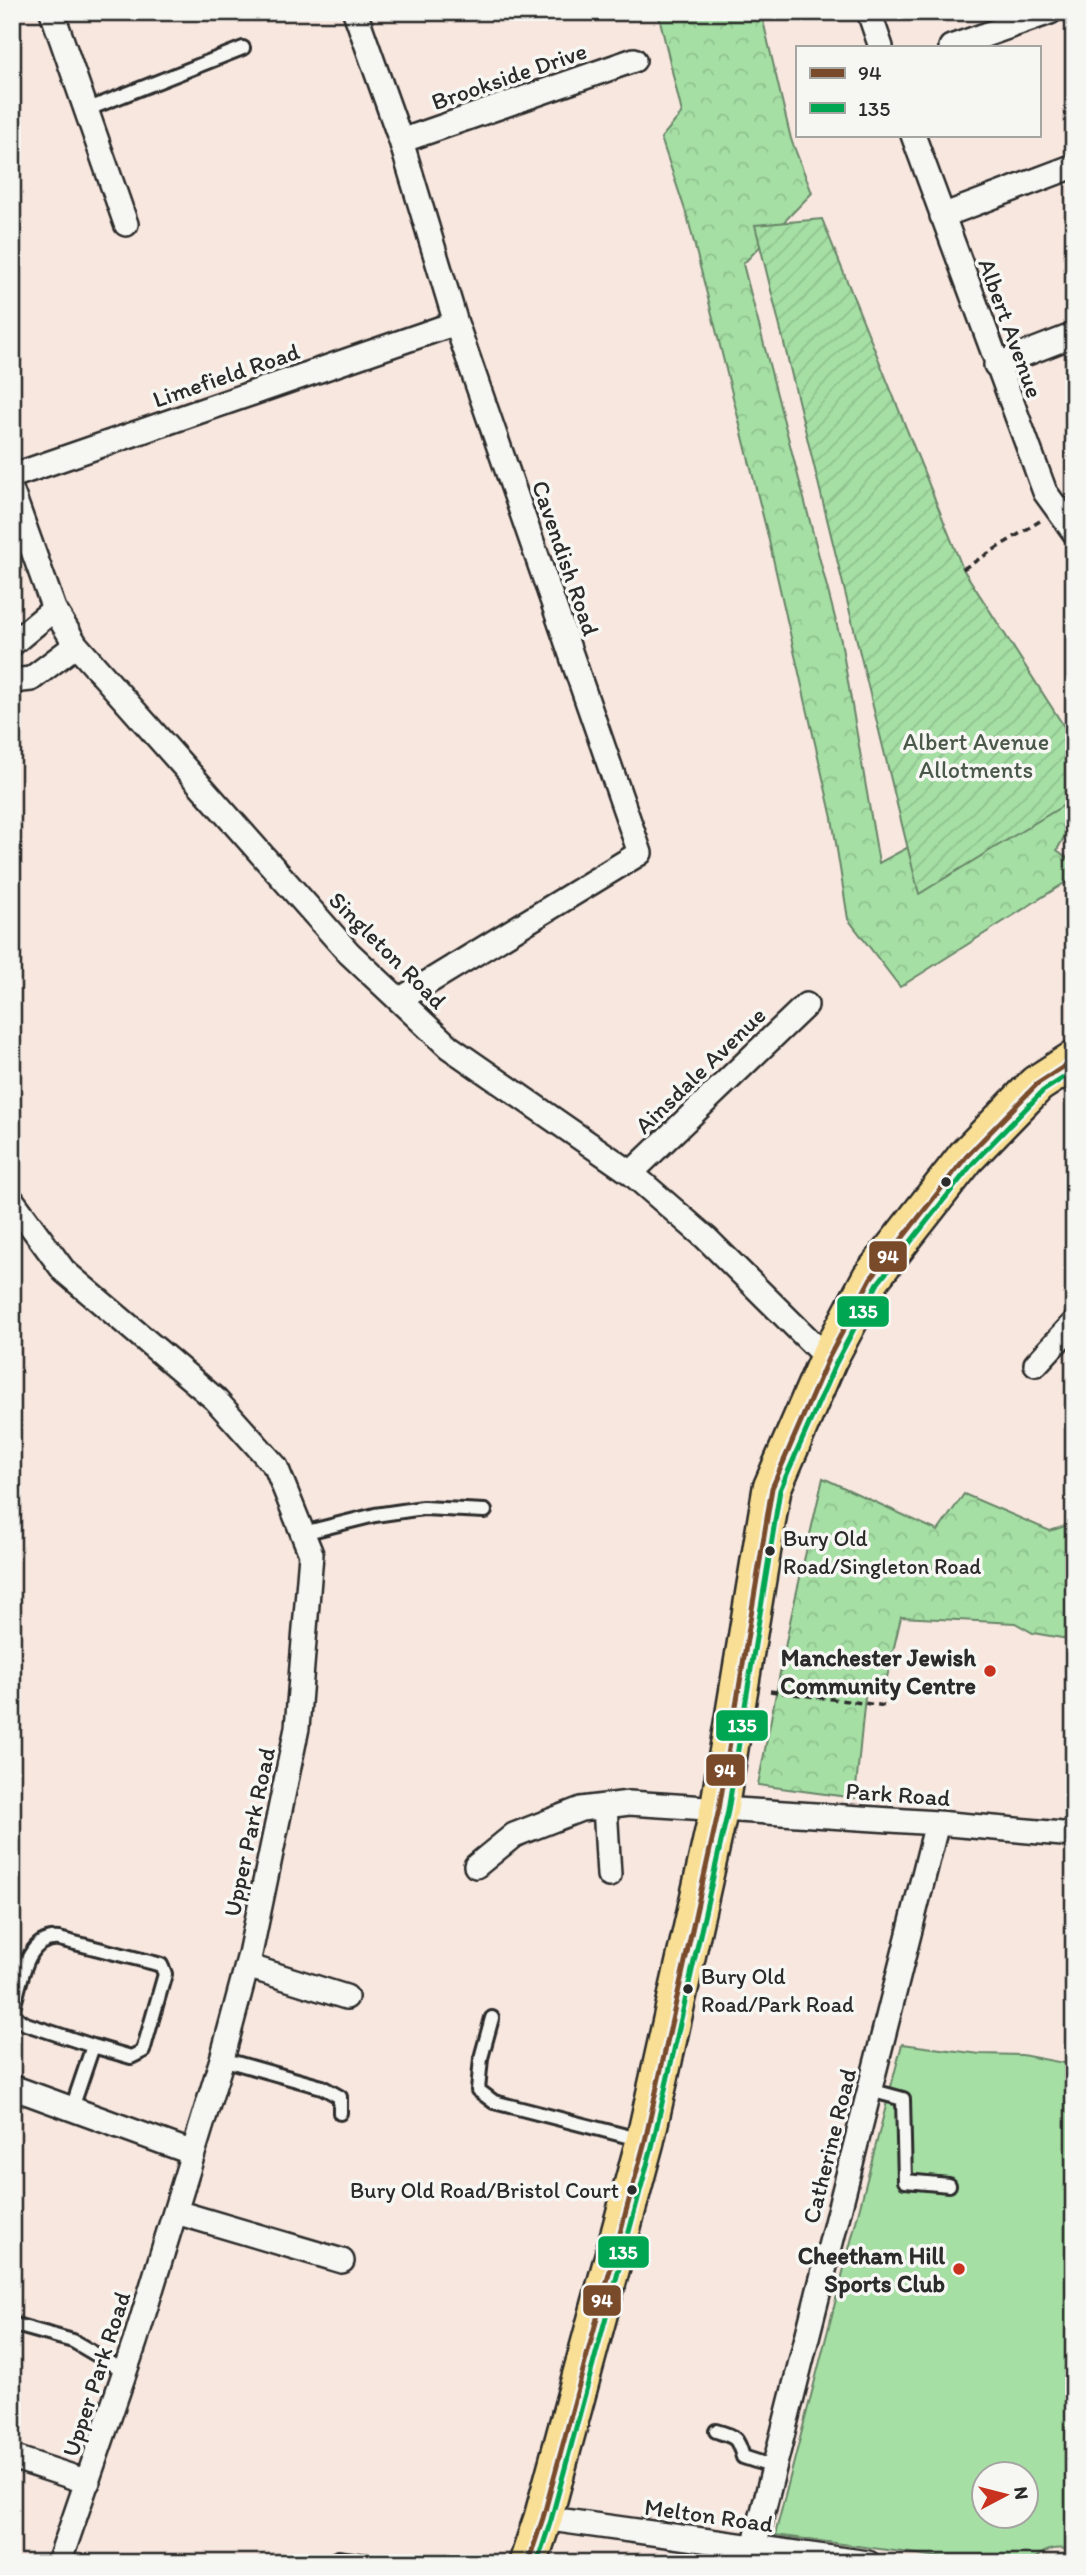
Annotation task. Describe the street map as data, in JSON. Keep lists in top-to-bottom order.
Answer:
{
  "streets": {
    "street": [
      "Brookside Drive",
      "Albert Avenue",
      "Limefield Road",
      "Cavendish Road",
      "Singleton Road",
      "Ainsdale Avenue",
      "Park Road",
      "Upper Park Road",
      "Catherine Road",
      "Melton Road"
    ]
  },
  "crossings": [
    ["Brookside Drive", "Cavendish Road"],
    ["Limefield Road", "Cavendish Road"],
    ["Cavendish Road", "Singleton Road"],
    ["Singleton Road", "Ainsdale Avenue"],
    ["Park Road", "Catherine Road"],
    ["Catherine Road", "Melton Road"]
  ],
  "parks": ["Albert Avenue Allotments"],
  "places": [
    "Bury Old Road/Singleton Road",
    "Manchester Jewish Community Centre",
    "Bury Old Road/Park Road",
    "Bury Old Road/Bristol Court",
    "Cheetham Hill Sports Club"
  ],
  "lines": ["transit line 94", "transit line 135"],
  "legend": ["94", "135"],
  "north": "right"
}
